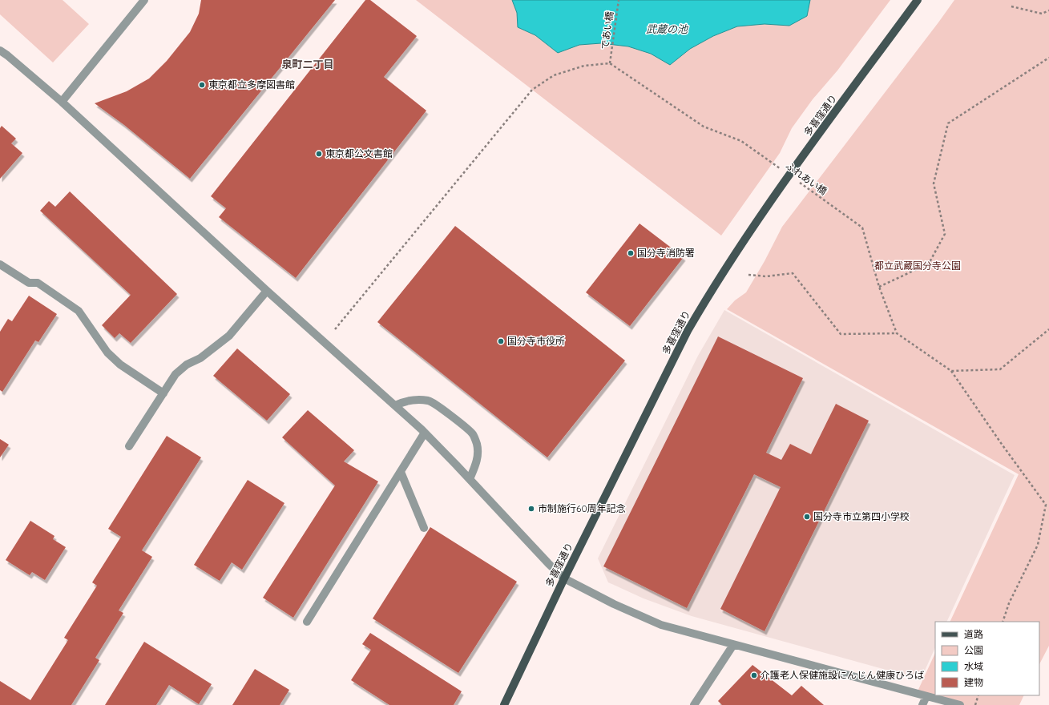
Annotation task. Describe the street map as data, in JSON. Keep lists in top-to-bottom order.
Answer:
{
  "streets": {
    "main road": ["多喜窪通り"],
    "path": ["であい橋", "ふれあい橋"]
  },
  "crossings": [
    ["であい橋", "ふれあい橋"]
  ],
  "districts": ["泉町二丁目"],
  "water": ["武蔵の池"],
  "parks": ["都立武蔵国分寺公園"],
  "places": [
    "東京都立多摩図書館",
    "東京都公文書館",
    "国分寺消防署",
    "国分寺市役所",
    "市制施行60周年記念",
    "国分寺市立第四小学校",
    "介護老人保健施設にんじん健康ひろば"
  ],
  "legend": [
    "道路",
    "公園",
    "水域",
    "建物"
  ]
}
